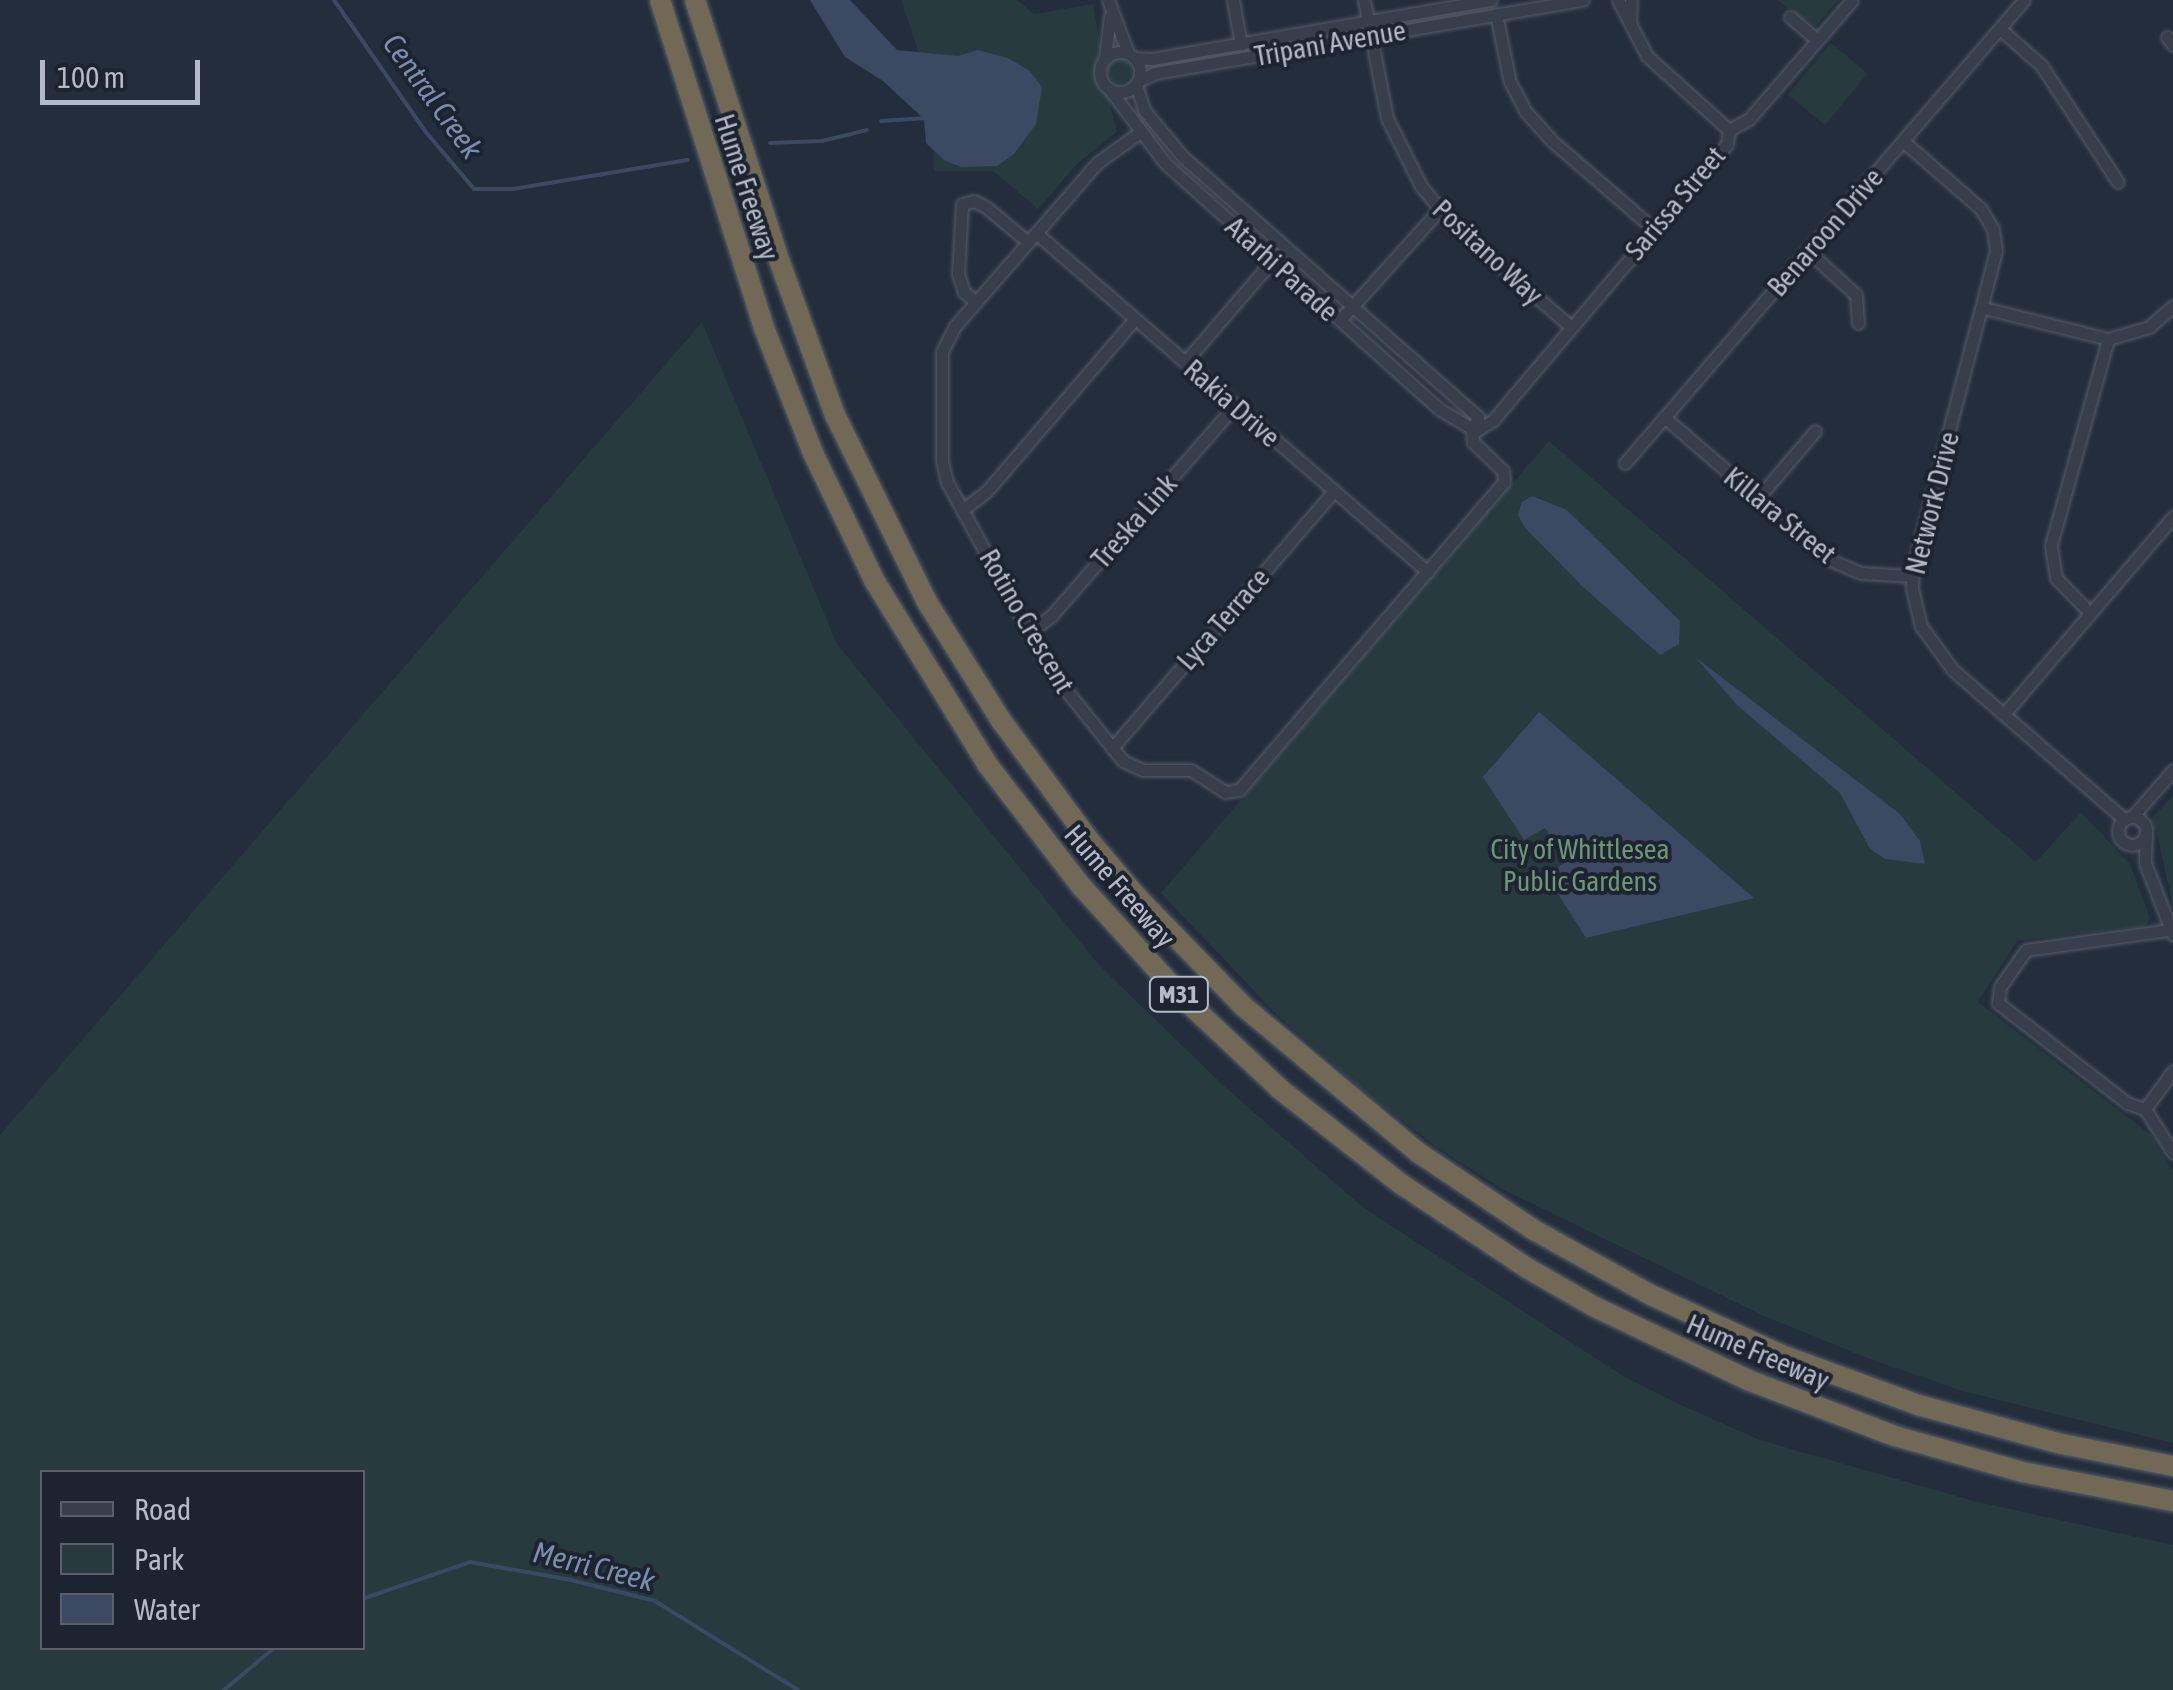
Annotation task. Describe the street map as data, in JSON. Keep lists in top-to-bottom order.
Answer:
{
  "streets": {
    "highway": ["Hume Freeway", "M31"],
    "street": [
      "Tripani Avenue",
      "Sarissa Street",
      "Benaroon Drive",
      "Positano Way",
      "Atarhi Parade",
      "Rakia Drive",
      "Network Drive",
      "Killara Street",
      "Treska Link",
      "Lyca Terrace",
      "Rotino Crescent"
    ]
  },
  "crossings": [
    ["Tripani Avenue", "Positano Way"],
    ["Tripani Avenue", "Atarhi Parade"],
    ["Sarissa Street", "Positano Way"],
    ["Sarissa Street", "Atarhi Parade"],
    ["Sarissa Street", "Rotino Crescent"],
    ["Benaroon Drive", "Network Drive"],
    ["Benaroon Drive", "Killara Street"],
    ["Atarhi Parade", "Rotino Crescent"],
    ["Rakia Drive", "Treska Link"],
    ["Rakia Drive", "Lyca Terrace"],
    ["Rakia Drive", "Rotino Crescent"],
    ["Network Drive", "Killara Street"],
    ["Treska Link", "Rotino Crescent"],
    ["Lyca Terrace", "Rotino Crescent"]
  ],
  "water": ["Central Creek", "Merri Creek"],
  "parks": ["City of Whittlesea Public Gardens"],
  "legend": ["Road", "Park", "Water"],
  "scale_bar": "100 m"
}
